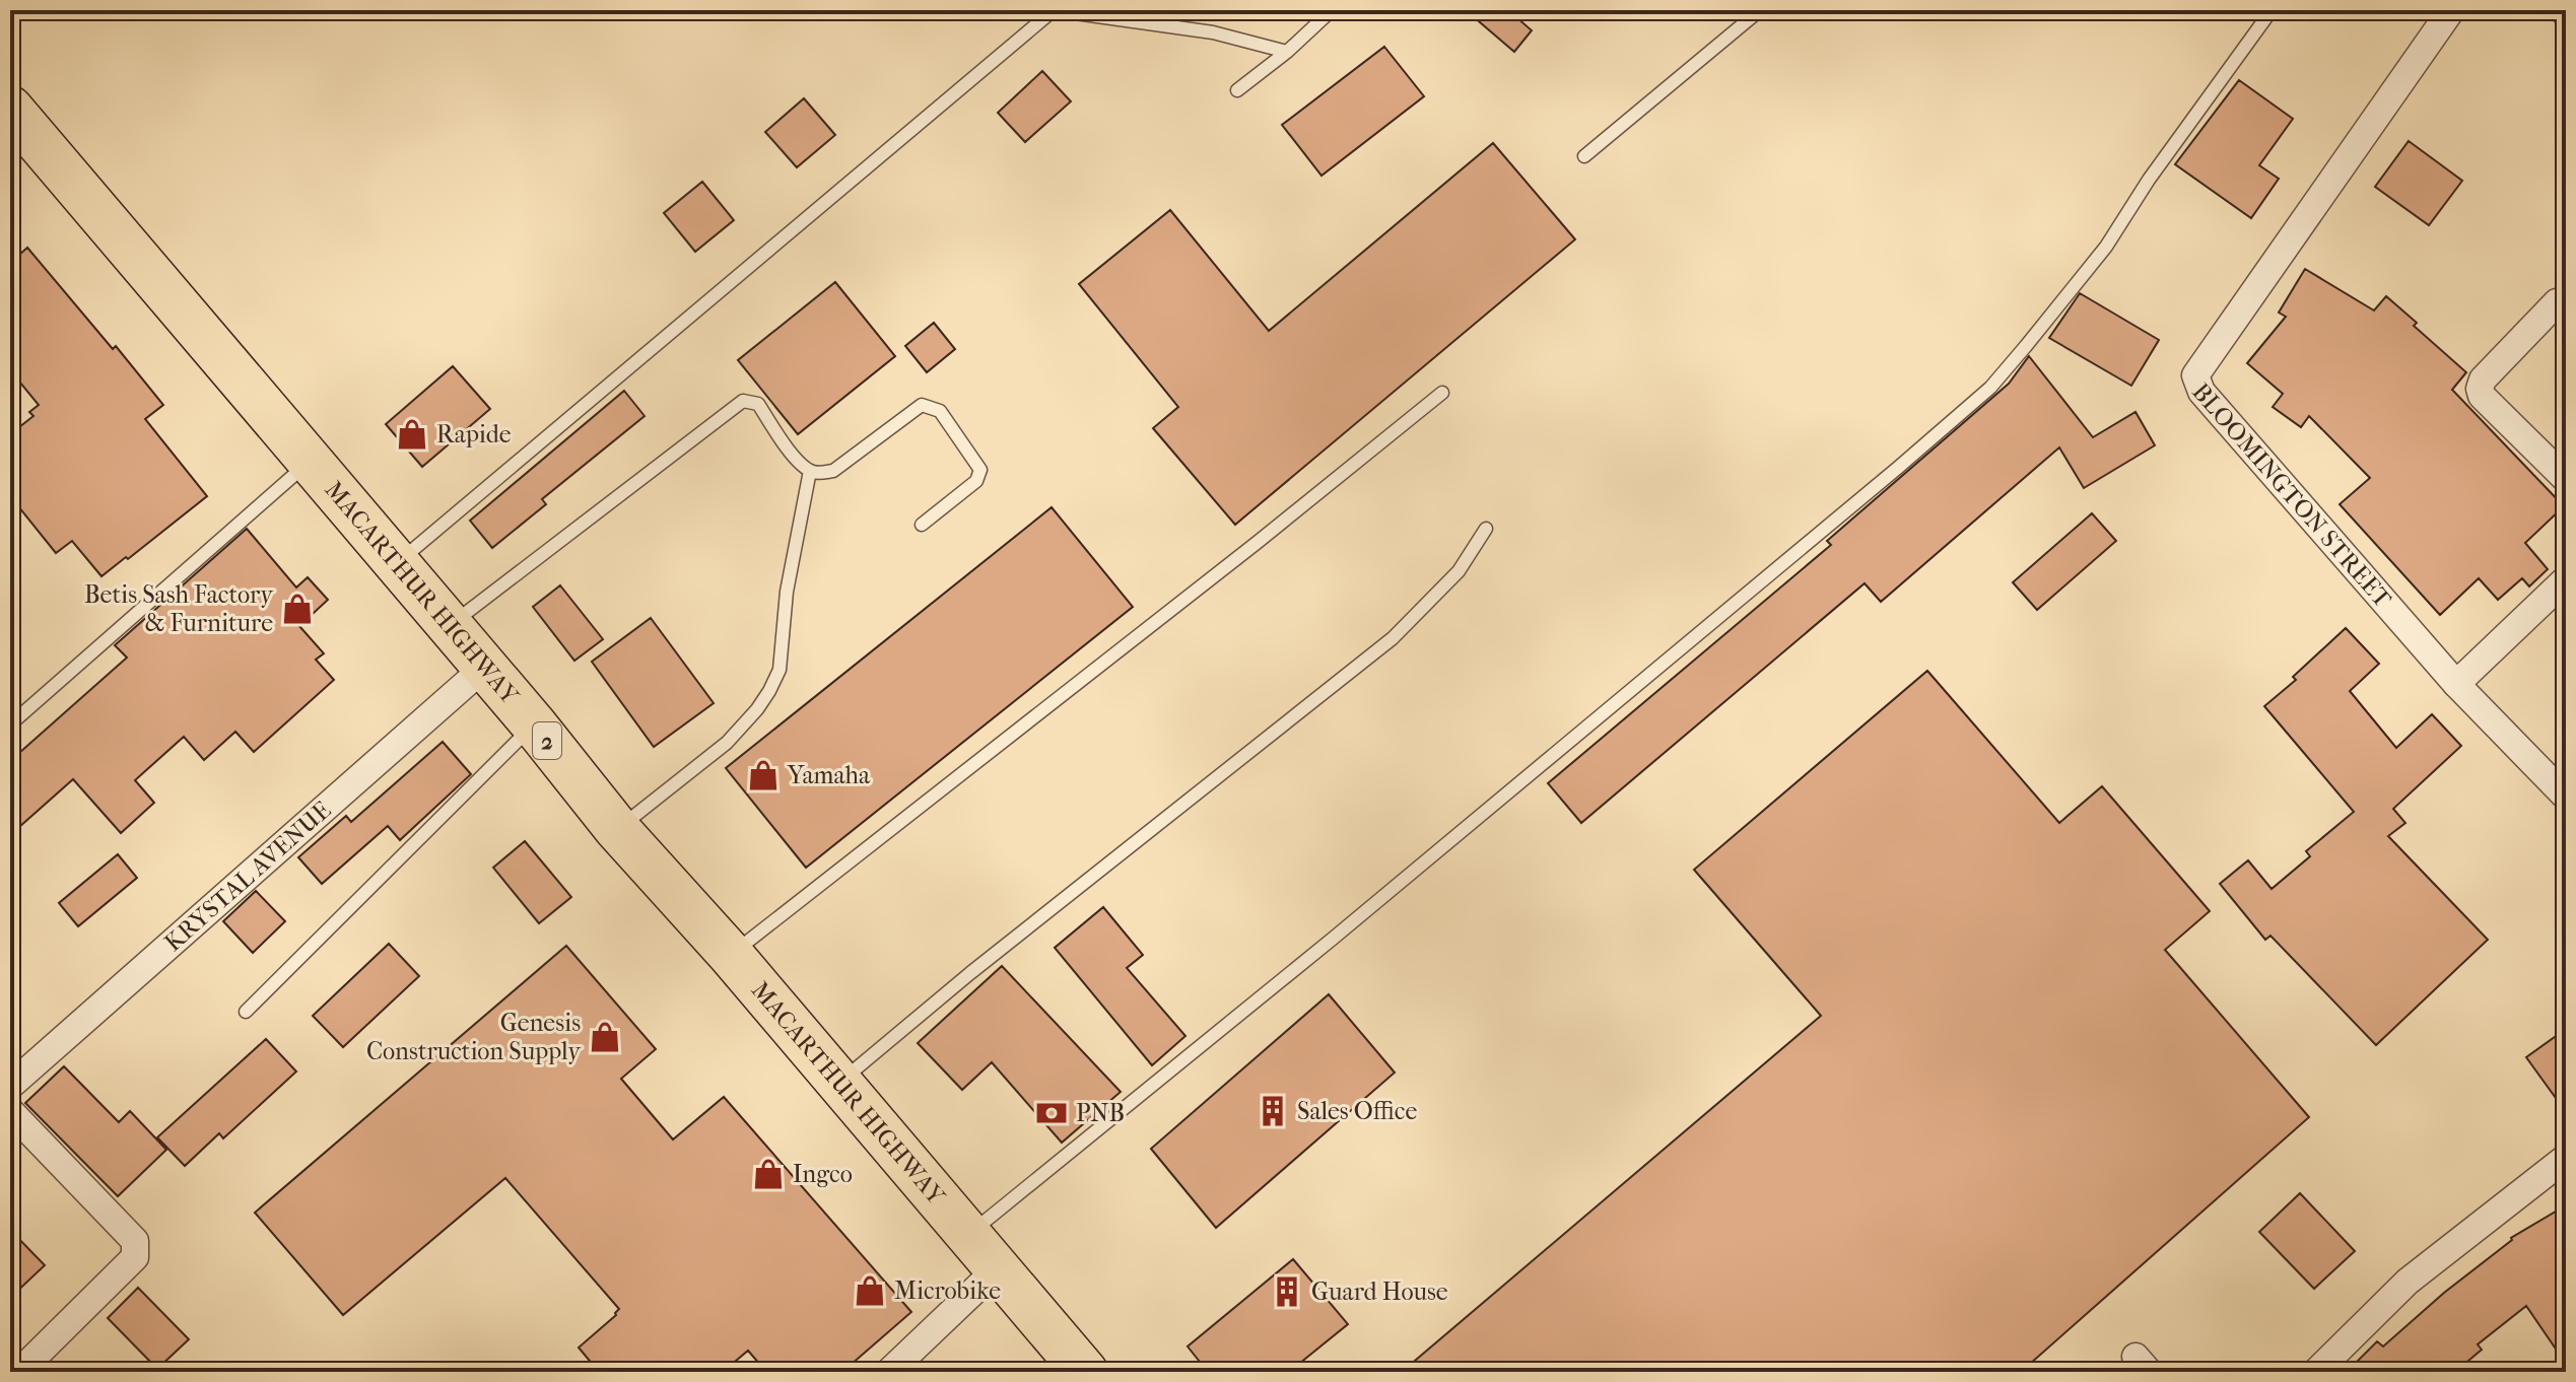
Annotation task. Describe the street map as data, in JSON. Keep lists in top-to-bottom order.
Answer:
{
  "streets": {
    "highway": ["MACARTHUR HIGHWAY", "2"],
    "street": ["BLOOMINGTON STREET", "KRYSTAL AVENUE"]
  },
  "crossings": [
    ["MACARTHUR HIGHWAY", "KRYSTAL AVENUE"]
  ],
  "places": {
    "shop": [
      "Rapide",
      "Betis Sash Factory & Furniture",
      "Yamaha",
      "Genesis Construction Supply",
      "Ingco",
      "Microbike"
    ],
    "building": ["Sales Office", "Guard House"],
    "bank": ["PNB"]
  }
}
